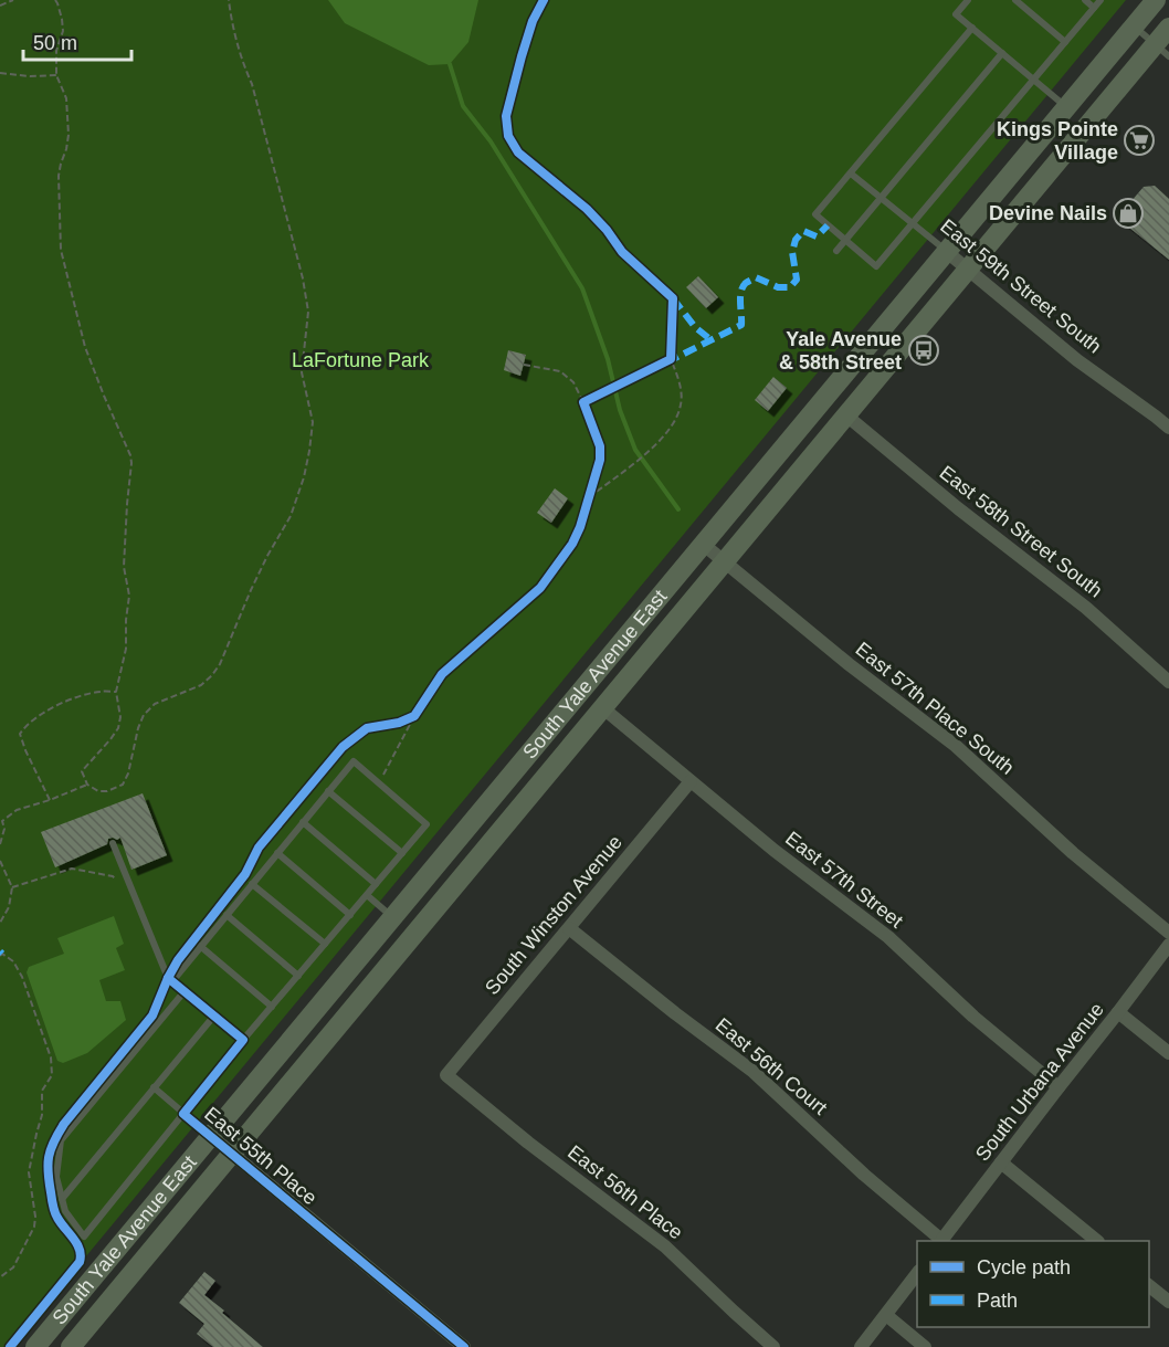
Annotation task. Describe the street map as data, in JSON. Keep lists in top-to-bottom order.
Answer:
{
  "streets": {
    "main road": ["South Yale Avenue East"],
    "street": [
      "East 59th Street South",
      "East 58th Street South",
      "East 57th Place South",
      "East 57th Street",
      "South Winston Avenue",
      "East 56th Court",
      "South Urbana Avenue",
      "East 55th Place",
      "East 56th Place"
    ]
  },
  "crossings": [
    ["East 59th Street South", "South Yale Avenue East"],
    ["East 58th Street South", "South Yale Avenue East"],
    ["South Yale Avenue East", "East 57th Place South"],
    ["South Yale Avenue East", "East 57th Street"],
    ["South Yale Avenue East", "East 55th Place"],
    ["East 57th Street", "South Winston Avenue"],
    ["East 57th Street", "South Urbana Avenue"],
    ["South Winston Avenue", "East 56th Court"],
    ["South Winston Avenue", "East 56th Place"],
    ["East 56th Court", "South Urbana Avenue"]
  ],
  "parks": ["LaFortune Park"],
  "places": {
    "supermarket": ["Kings Pointe Village"],
    "shop": ["Devine Nails"],
    "bus stop": ["Yale Avenue & 58th Street"]
  },
  "legend": ["Cycle path", "Path"],
  "scale_bar": "50 m"
}
